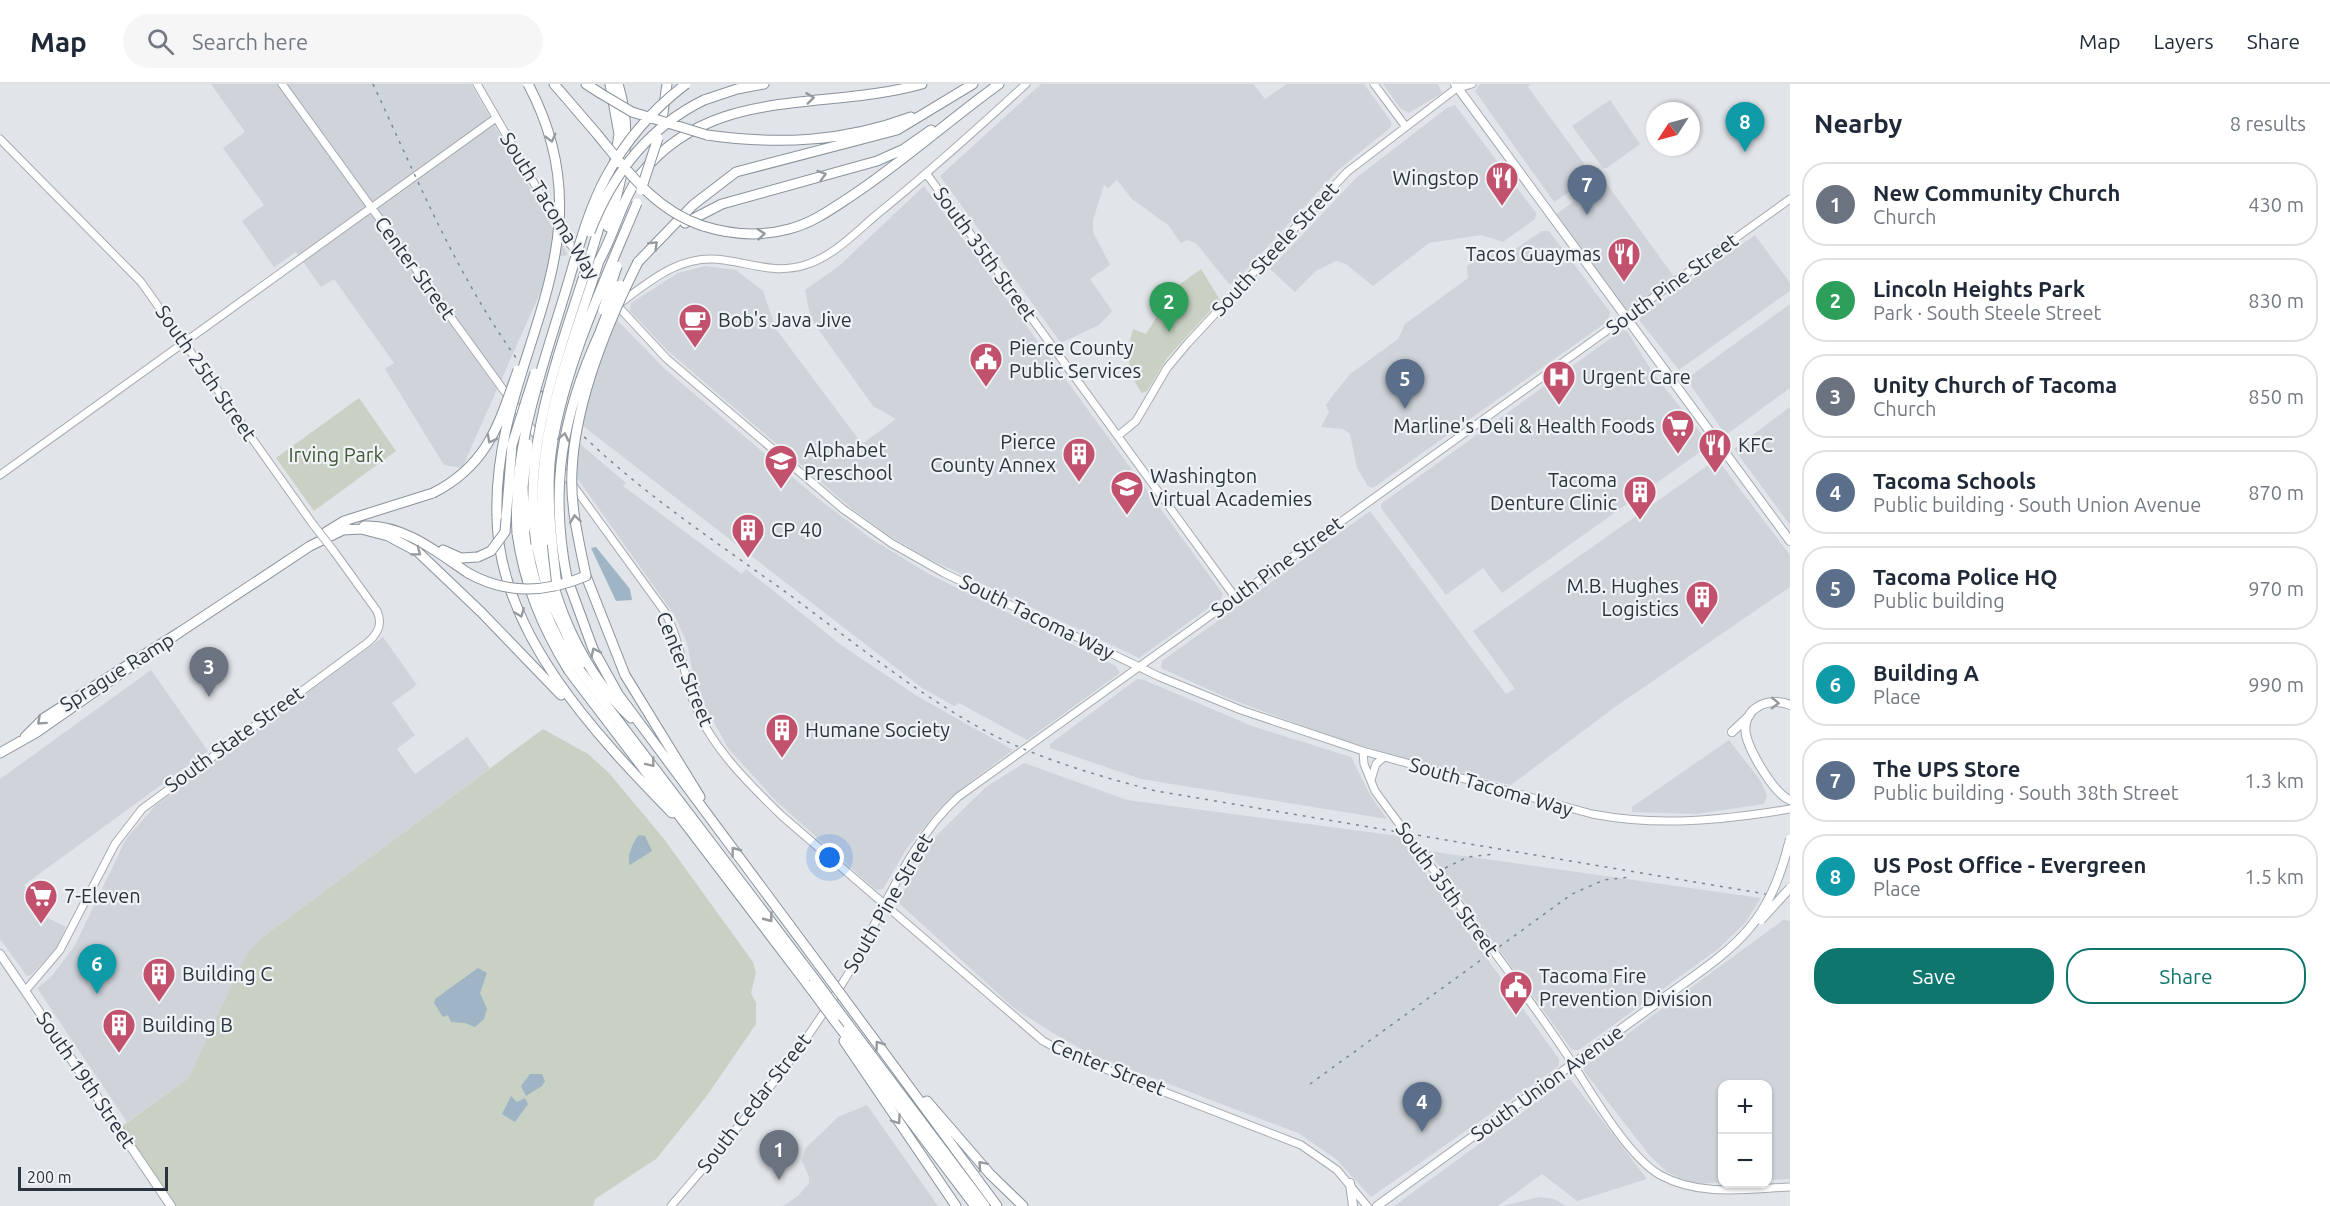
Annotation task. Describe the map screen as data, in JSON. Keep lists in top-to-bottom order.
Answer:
{
  "streets": {
    "highway": ["Sprague Ramp"],
    "main road": [
      "South Tacoma Way",
      "South Steele Street",
      "South 35th Street",
      "Center Street",
      "South Pine Street",
      "South 25th Street",
      "South State Street",
      "South 19th Street",
      "South Union Avenue",
      "South Cedar Street"
    ]
  },
  "crossings": [
    ["South Tacoma Way", "South 35th Street"],
    ["South Tacoma Way", "South Pine Street"],
    ["South Steele Street", "South 35th Street"],
    ["South 35th Street", "South Pine Street"],
    ["South 35th Street", "South Union Avenue"],
    ["Center Street", "South Pine Street"],
    ["South Pine Street", "South Cedar Street"],
    ["South 25th Street", "South State Street"],
    ["South State Street", "South 19th Street"]
  ],
  "parks": ["Irving Park"],
  "places": {
    "restaurant": ["Wingstop", "Tacos Guaymas", "KFC"],
    "cafe": ["Bob's Java Jive"],
    "public building": ["Pierce County Public Services", "Tacoma Fire Prevention Division"],
    "hospital": ["Urgent Care"],
    "supermarket": ["Marline's Deli & Health Foods", "7-Eleven"],
    "building": [
      "Pierce County Annex",
      "Tacoma Denture Clinic",
      "CP 40",
      "M.B. Hughes Logistics",
      "Humane Society",
      "Building C",
      "Building B"
    ],
    "school or university": ["Alphabet Preschool", "Washington Virtual Academies"]
  },
  "scale_bar": "200 m",
  "north": "bottom left",
  "page": {
    "header": "Map",
    "search": "Search here",
    "nav": ["Map", "Layers", "Share"],
    "heading": ["Nearby", "8 results"],
    "pins": [
      "8",
      "7",
      "2",
      "5",
      "3",
      "6",
      "4",
      "1"
    ],
    "list": [
      {
        "mark": "1",
        "name": "New Community Church",
        "note": "Church",
        "value": "430 m"
      },
      {
        "mark": "2",
        "name": "Lincoln Heights Park",
        "note": "Park · South Steele Street",
        "value": "830 m"
      },
      {
        "mark": "3",
        "name": "Unity Church of Tacoma",
        "note": "Church",
        "value": "850 m"
      },
      {
        "mark": "4",
        "name": "Tacoma Schools",
        "note": "Public building · South Union Avenue",
        "value": "870 m"
      },
      {
        "mark": "5",
        "name": "Tacoma Police HQ",
        "note": "Public building",
        "value": "970 m"
      },
      {
        "mark": "6",
        "name": "Building A",
        "note": "Place",
        "value": "990 m"
      },
      {
        "mark": "7",
        "name": "The UPS Store",
        "note": "Public building · South 38th Street",
        "value": "1.3 km"
      },
      {
        "mark": "8",
        "name": "US Post Office - Evergreen",
        "note": "Place",
        "value": "1.5 km"
      }
    ],
    "buttons": ["Save", "Share"],
    "map_buttons": ["+", "−"],
    "scale": "200 m"
  }
}
